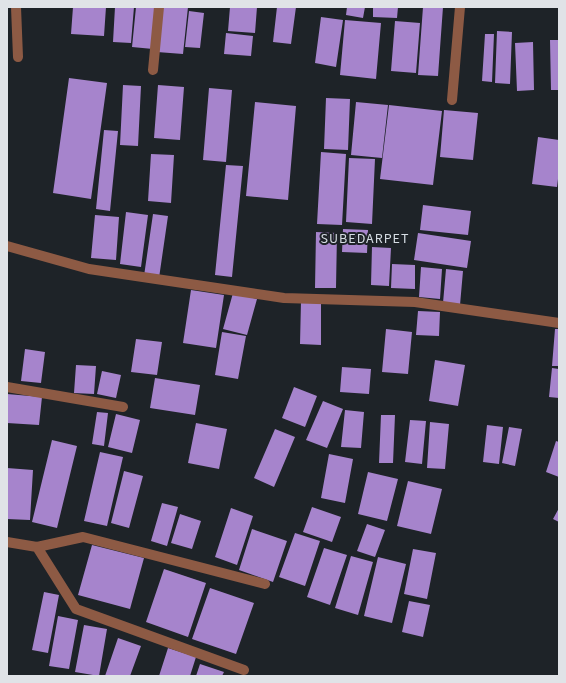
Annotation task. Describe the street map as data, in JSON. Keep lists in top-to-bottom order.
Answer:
{
  "districts": ["SUBEDARPET"]
}
